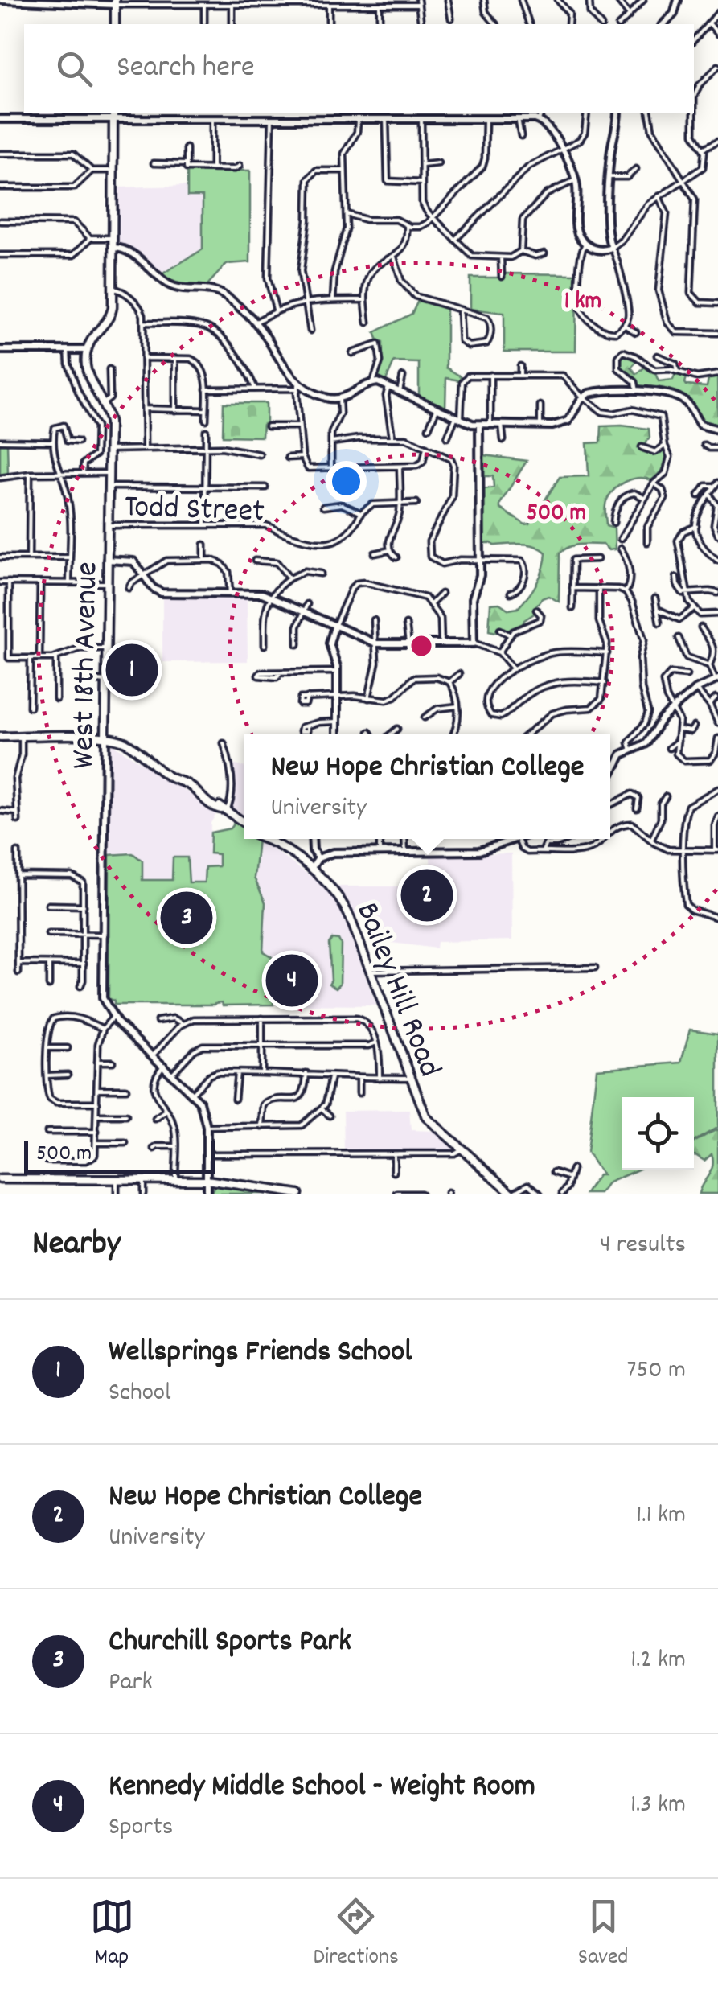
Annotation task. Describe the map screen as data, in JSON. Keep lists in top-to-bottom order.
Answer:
{
  "streets": {
    "main road": ["West 18th Avenue", "Bailey Hill Road"],
    "street": ["Todd Street"]
  },
  "crossings": [
    ["Todd Street", "West 18th Avenue"],
    ["West 18th Avenue", "Bailey Hill Road"]
  ],
  "scale_bar": "500 m",
  "page": {
    "search": "Search here",
    "pins": [
      "1",
      "2",
      "3",
      "4"
    ],
    "popup": ["New Hope Christian College", "University"],
    "scale": "500 m",
    "heading": ["Nearby", "4 results"],
    "list": [
      {
        "mark": "1",
        "name": "Wellsprings Friends School",
        "note": "School",
        "value": "750 m"
      },
      {
        "mark": "2",
        "name": "New Hope Christian College",
        "note": "University",
        "value": "1.1 km"
      },
      {
        "mark": "3",
        "name": "Churchill Sports Park",
        "note": "Park",
        "value": "1.2 km"
      },
      {
        "mark": "4",
        "name": "Kennedy Middle School - Weight Room",
        "note": "Sports",
        "value": "1.3 km"
      }
    ],
    "nav": ["Map", "Directions", "Saved"]
  },
  "rings": ["1 km", "500 m"]
}
